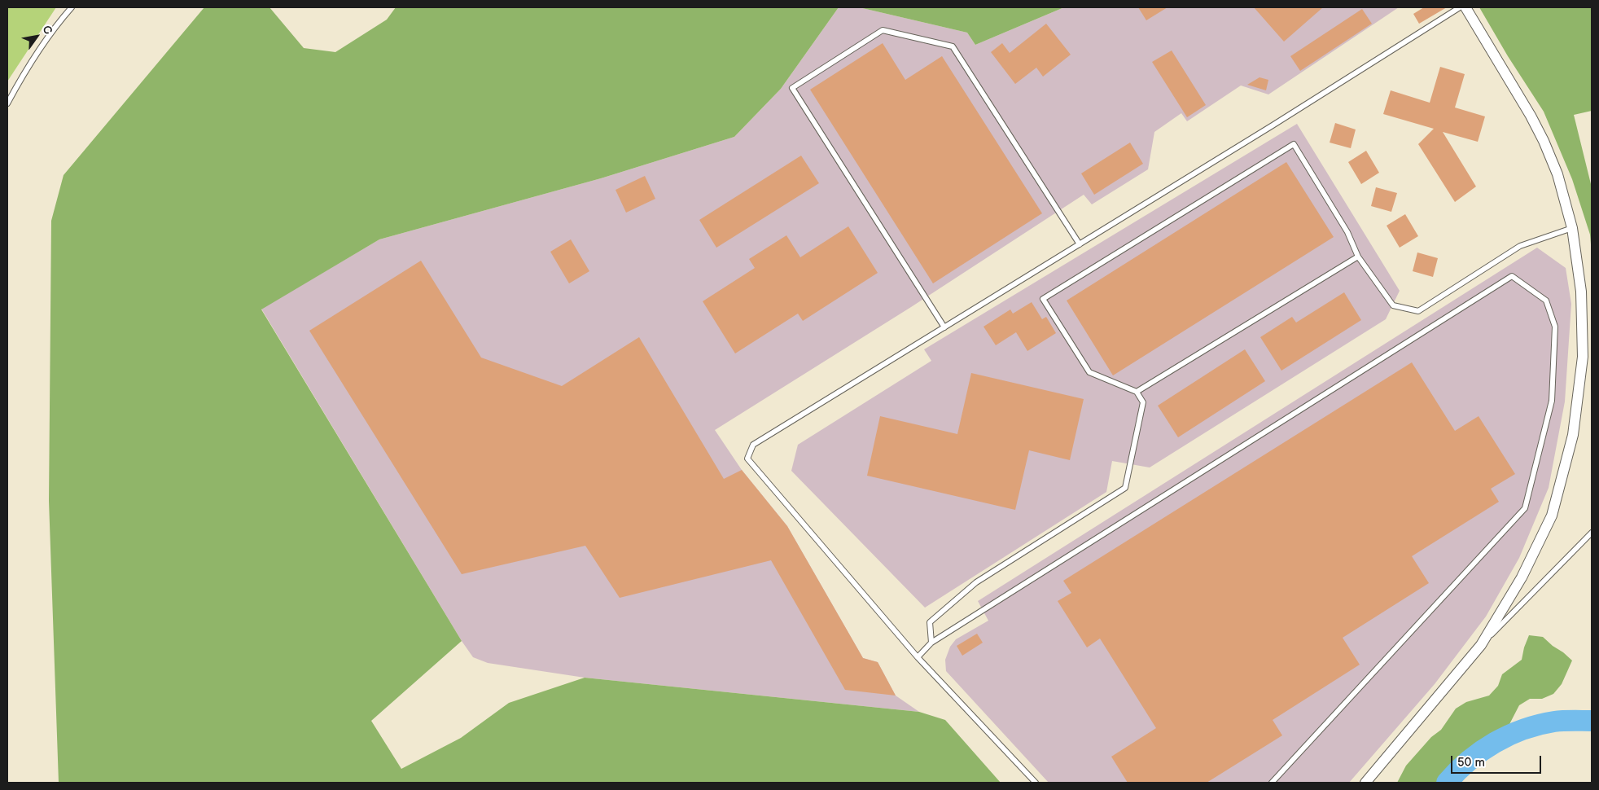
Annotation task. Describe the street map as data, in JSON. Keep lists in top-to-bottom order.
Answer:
{
  "scale_bar": "50 m",
  "north": "top right"
}
